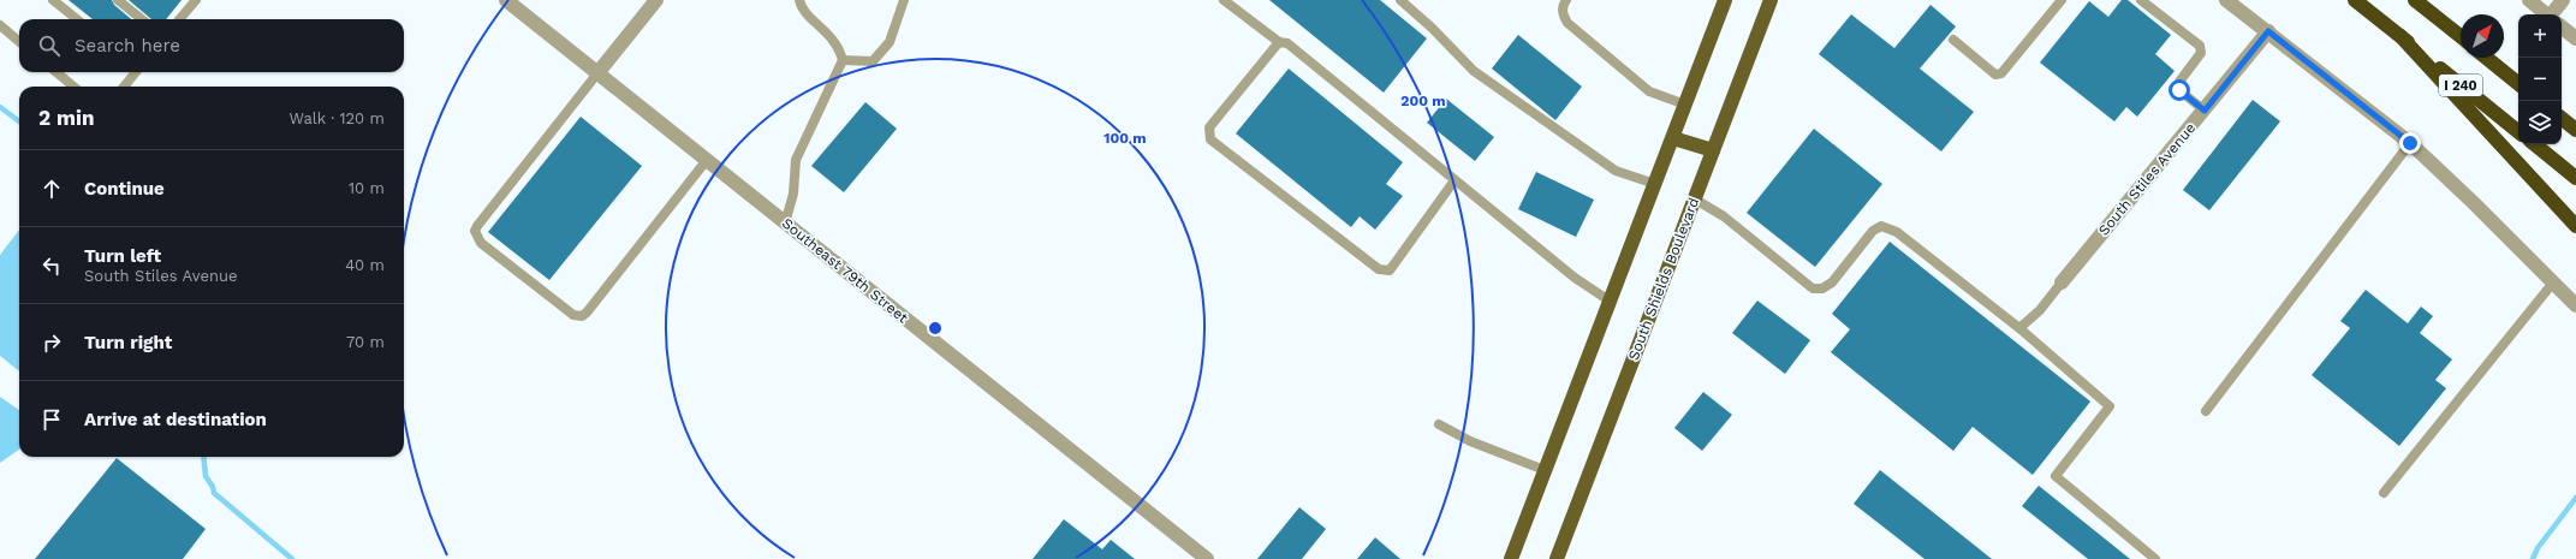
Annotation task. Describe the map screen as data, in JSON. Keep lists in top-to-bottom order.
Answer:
{
  "streets": {
    "highway": ["I 240"],
    "main road": ["South Shields Boulevard"],
    "street": ["South Stiles Avenue", "Southeast 79th Street"]
  },
  "north": "top right",
  "page": {
    "map_buttons": ["+", "−"],
    "search": "Search here",
    "heading": ["2 min", "Walk · 120 m"],
    "list": [
      ["Continue", "10 m"],
      ["Turn left", "South Stiles Avenue", "40 m"],
      ["Turn right", "70 m"],
      "Arrive at destination"
    ]
  },
  "rings": ["200 m", "100 m"]
}
